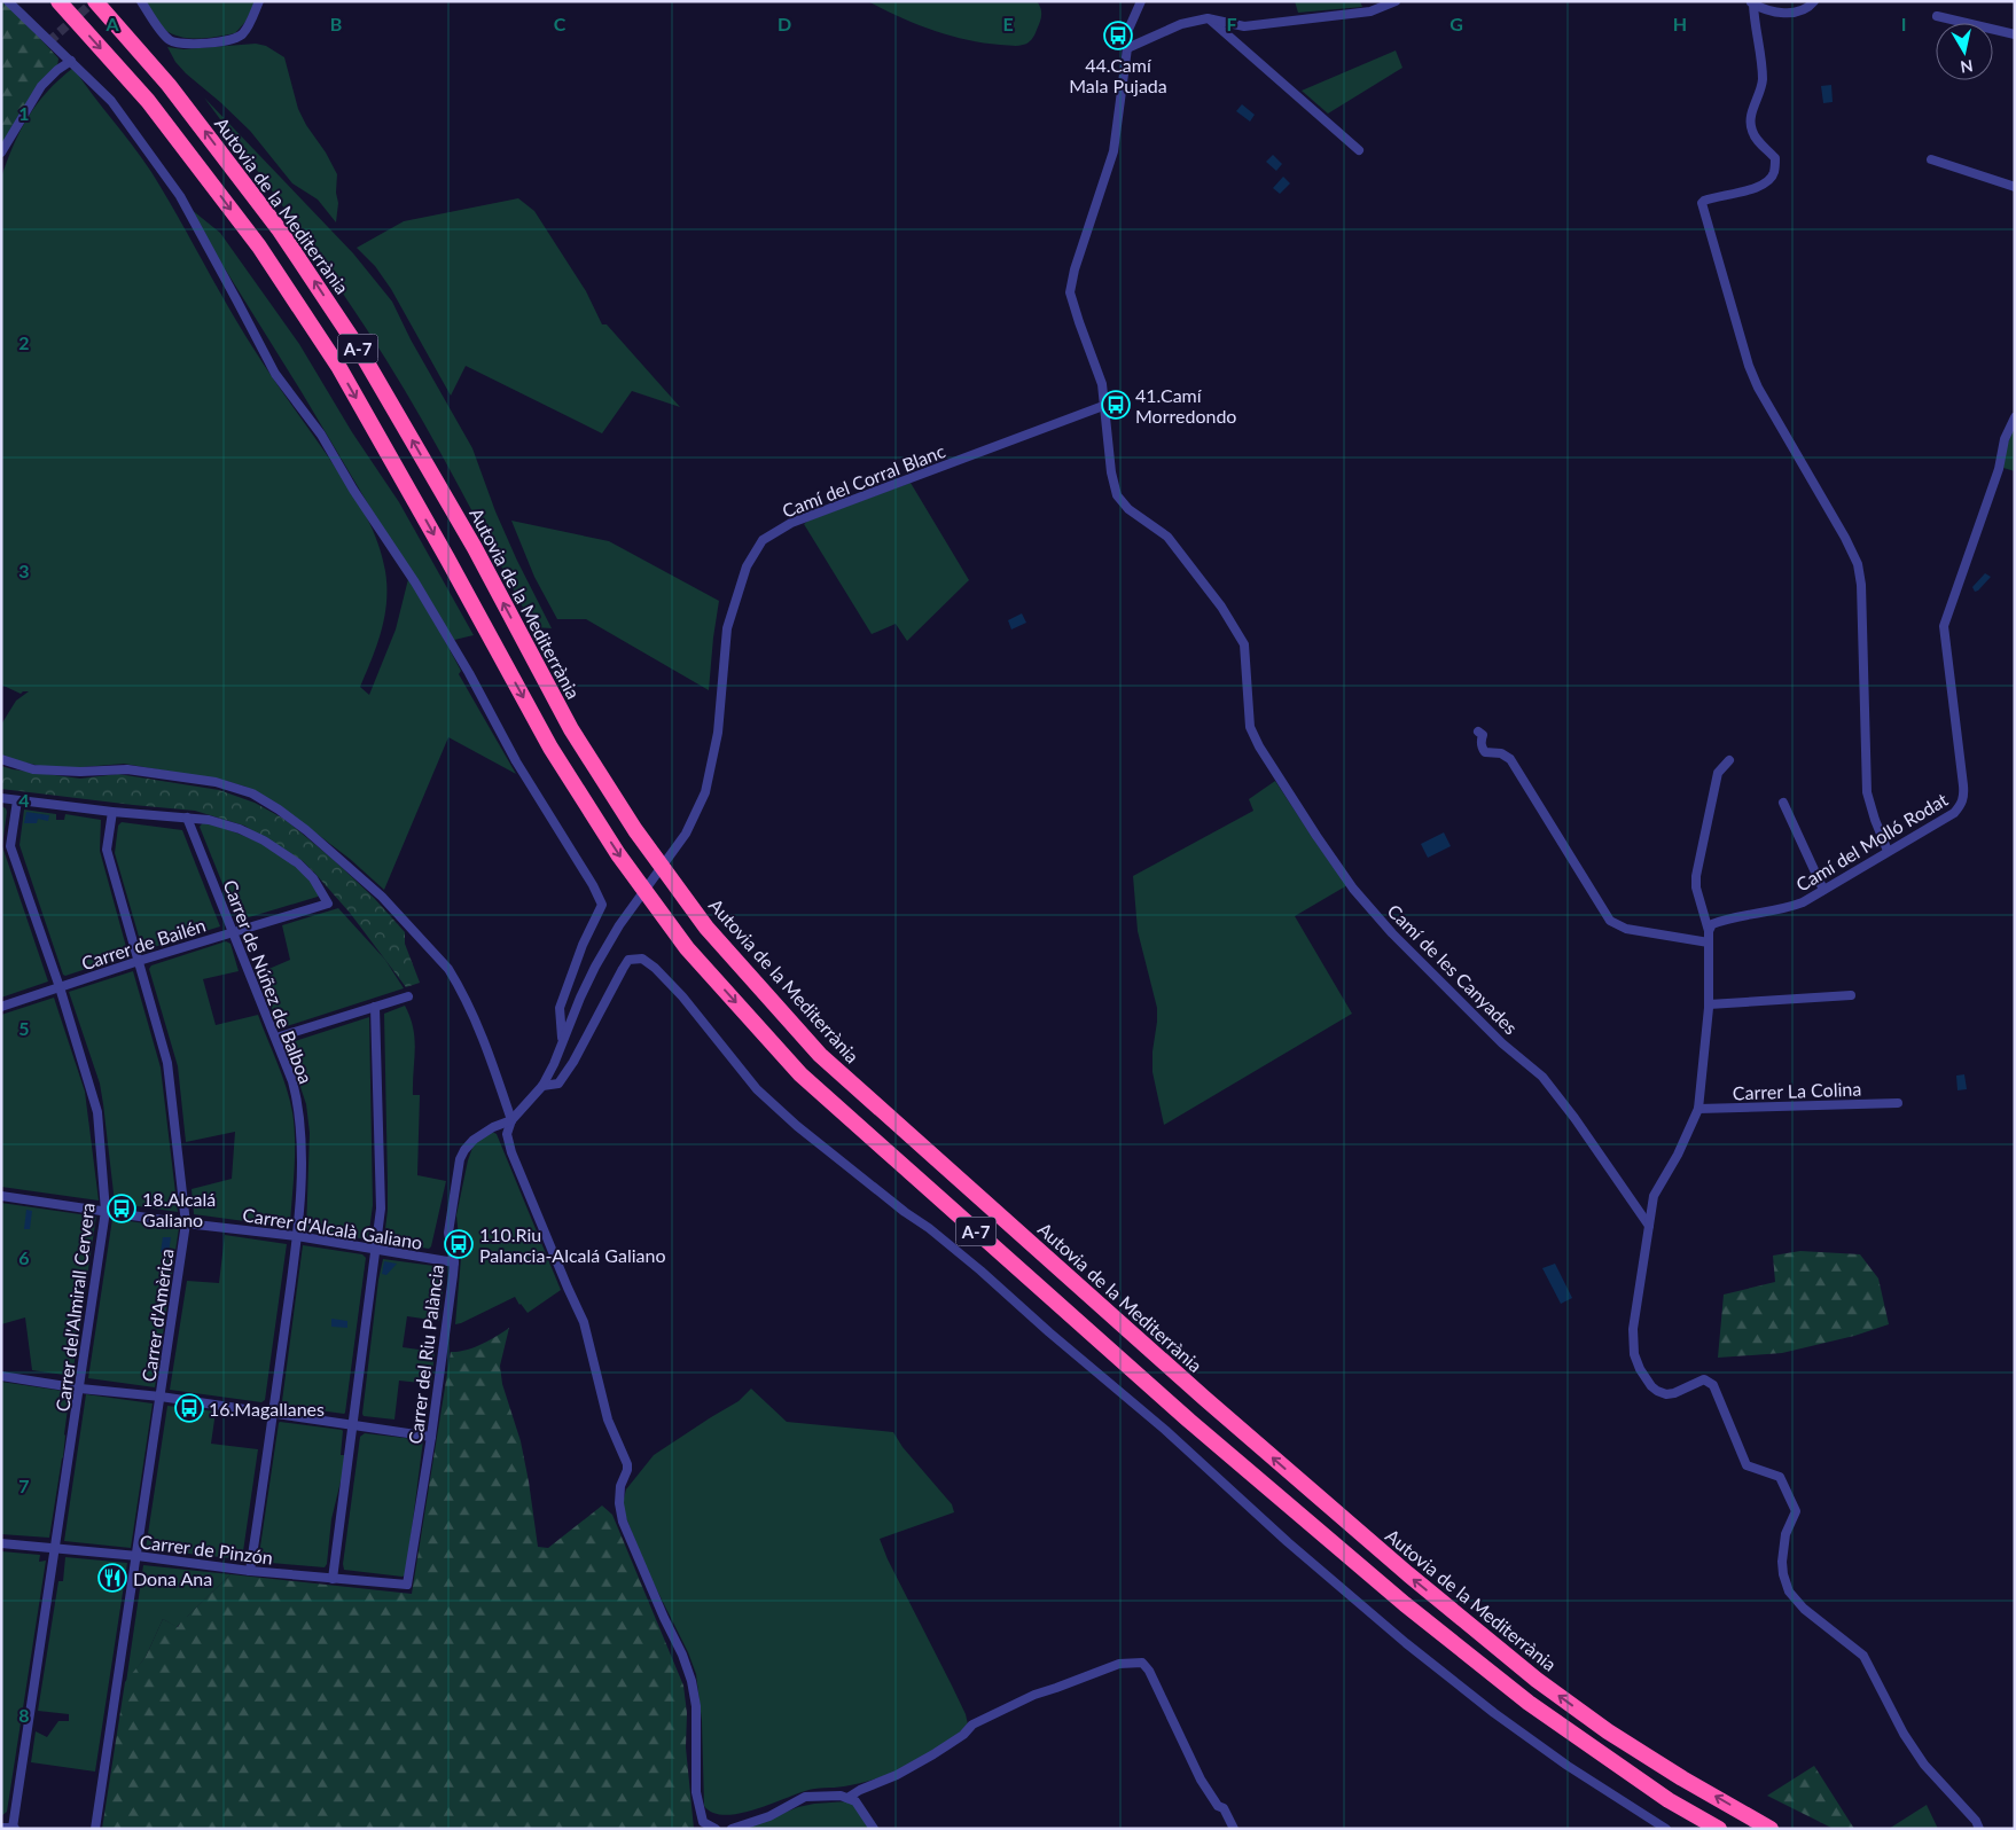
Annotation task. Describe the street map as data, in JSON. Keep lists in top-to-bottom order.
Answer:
{
  "streets": {
    "highway": ["Autovia de la Mediterrània", "A-7"],
    "street": [
      "Camí del Corral Blanc",
      "Camí del Molló Rodat",
      "Carrer de Bailén",
      "Camí de les Canyades",
      "Carrer de Núñez de Balboa",
      "Carrer La Colina",
      "Carrer d'Alcalà Galiano",
      "Carrer del'Almirall Cervera",
      "Carrer d'Amèrica",
      "Carrer del Riu Palància",
      "Carrer de Pinzón"
    ]
  },
  "crossings": [
    ["Camí del Corral Blanc", "Camí de les Canyades"],
    ["Carrer de Bailén", "Carrer de Núñez de Balboa"],
    ["Carrer de Bailén", "Carrer del'Almirall Cervera"],
    ["Carrer de Bailén", "Carrer d'Amèrica"],
    ["Carrer de Núñez de Balboa", "Carrer d'Alcalà Galiano"],
    ["Carrer de Núñez de Balboa", "Carrer de Pinzón"],
    ["Carrer d'Alcalà Galiano", "Carrer del'Almirall Cervera"],
    ["Carrer d'Alcalà Galiano", "Carrer d'Amèrica"],
    ["Carrer d'Alcalà Galiano", "Carrer del Riu Palància"],
    ["Carrer del'Almirall Cervera", "Carrer de Pinzón"],
    ["Carrer d'Amèrica", "Carrer de Pinzón"],
    ["Carrer del Riu Palància", "Carrer de Pinzón"]
  ],
  "places": {
    "bus stop": [
      "44.Camí Mala Pujada",
      "41.Camí Morredondo",
      "18.Alcalá Galiano",
      "110.Riu Palancia-Alcalá Galiano",
      "16.Magallanes"
    ],
    "restaurant": ["Dona Ana"]
  },
  "north": "bottom",
  "grid": {
    "columns": [
      "A",
      "B",
      "C",
      "D",
      "E",
      "F",
      "G",
      "H",
      "I"
    ],
    "rows": [
      "1",
      "2",
      "3",
      "4",
      "5",
      "6",
      "7",
      "8"
    ]
  }
}
